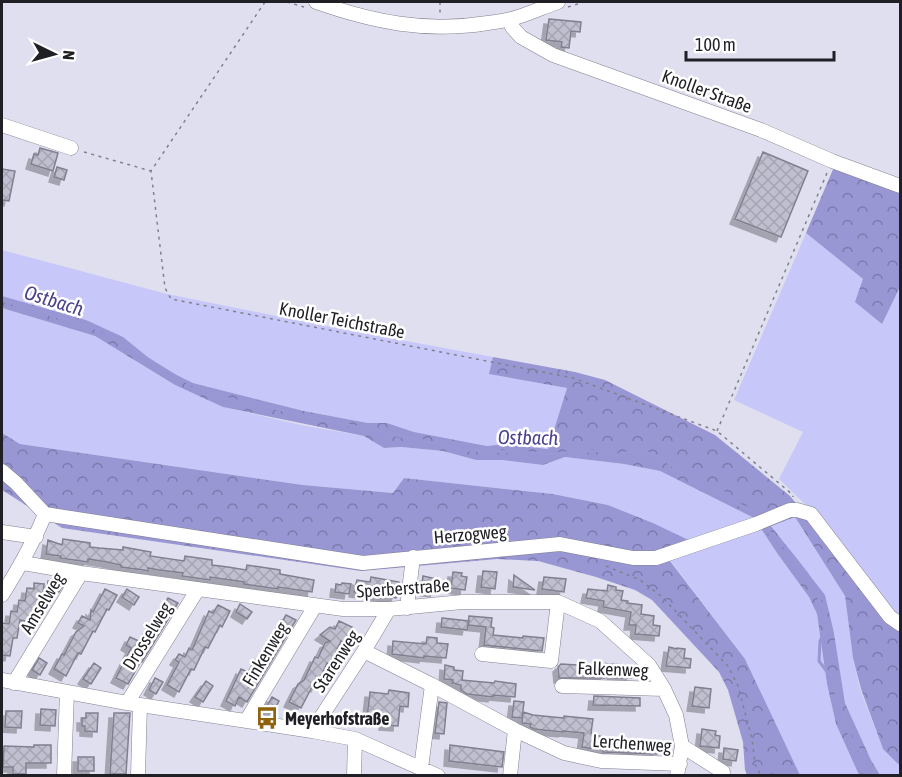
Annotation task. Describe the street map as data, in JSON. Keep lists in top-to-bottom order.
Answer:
{
  "streets": {
    "street": [
      "Knoller Straße",
      "Herzogweg",
      "Sperberstraße",
      "Amselweg",
      "Drosselweg",
      "Finkenweg",
      "Starenweg",
      "Falkenweg",
      "Lerchenweg"
    ],
    "path": ["Knoller Teichstraße"]
  },
  "crossings": [
    ["Knoller Teichstraße", "Herzogweg"],
    ["Sperberstraße", "Amselweg"],
    ["Sperberstraße", "Drosselweg"],
    ["Sperberstraße", "Finkenweg"],
    ["Sperberstraße", "Starenweg"],
    ["Sperberstraße", "Falkenweg"],
    ["Sperberstraße", "Lerchenweg"],
    ["Starenweg", "Lerchenweg"]
  ],
  "water": ["Ostbach"],
  "places": {
    "bus stop": ["Meyerhofstraße"]
  },
  "scale_bar": "100 m",
  "north": "right"
}
